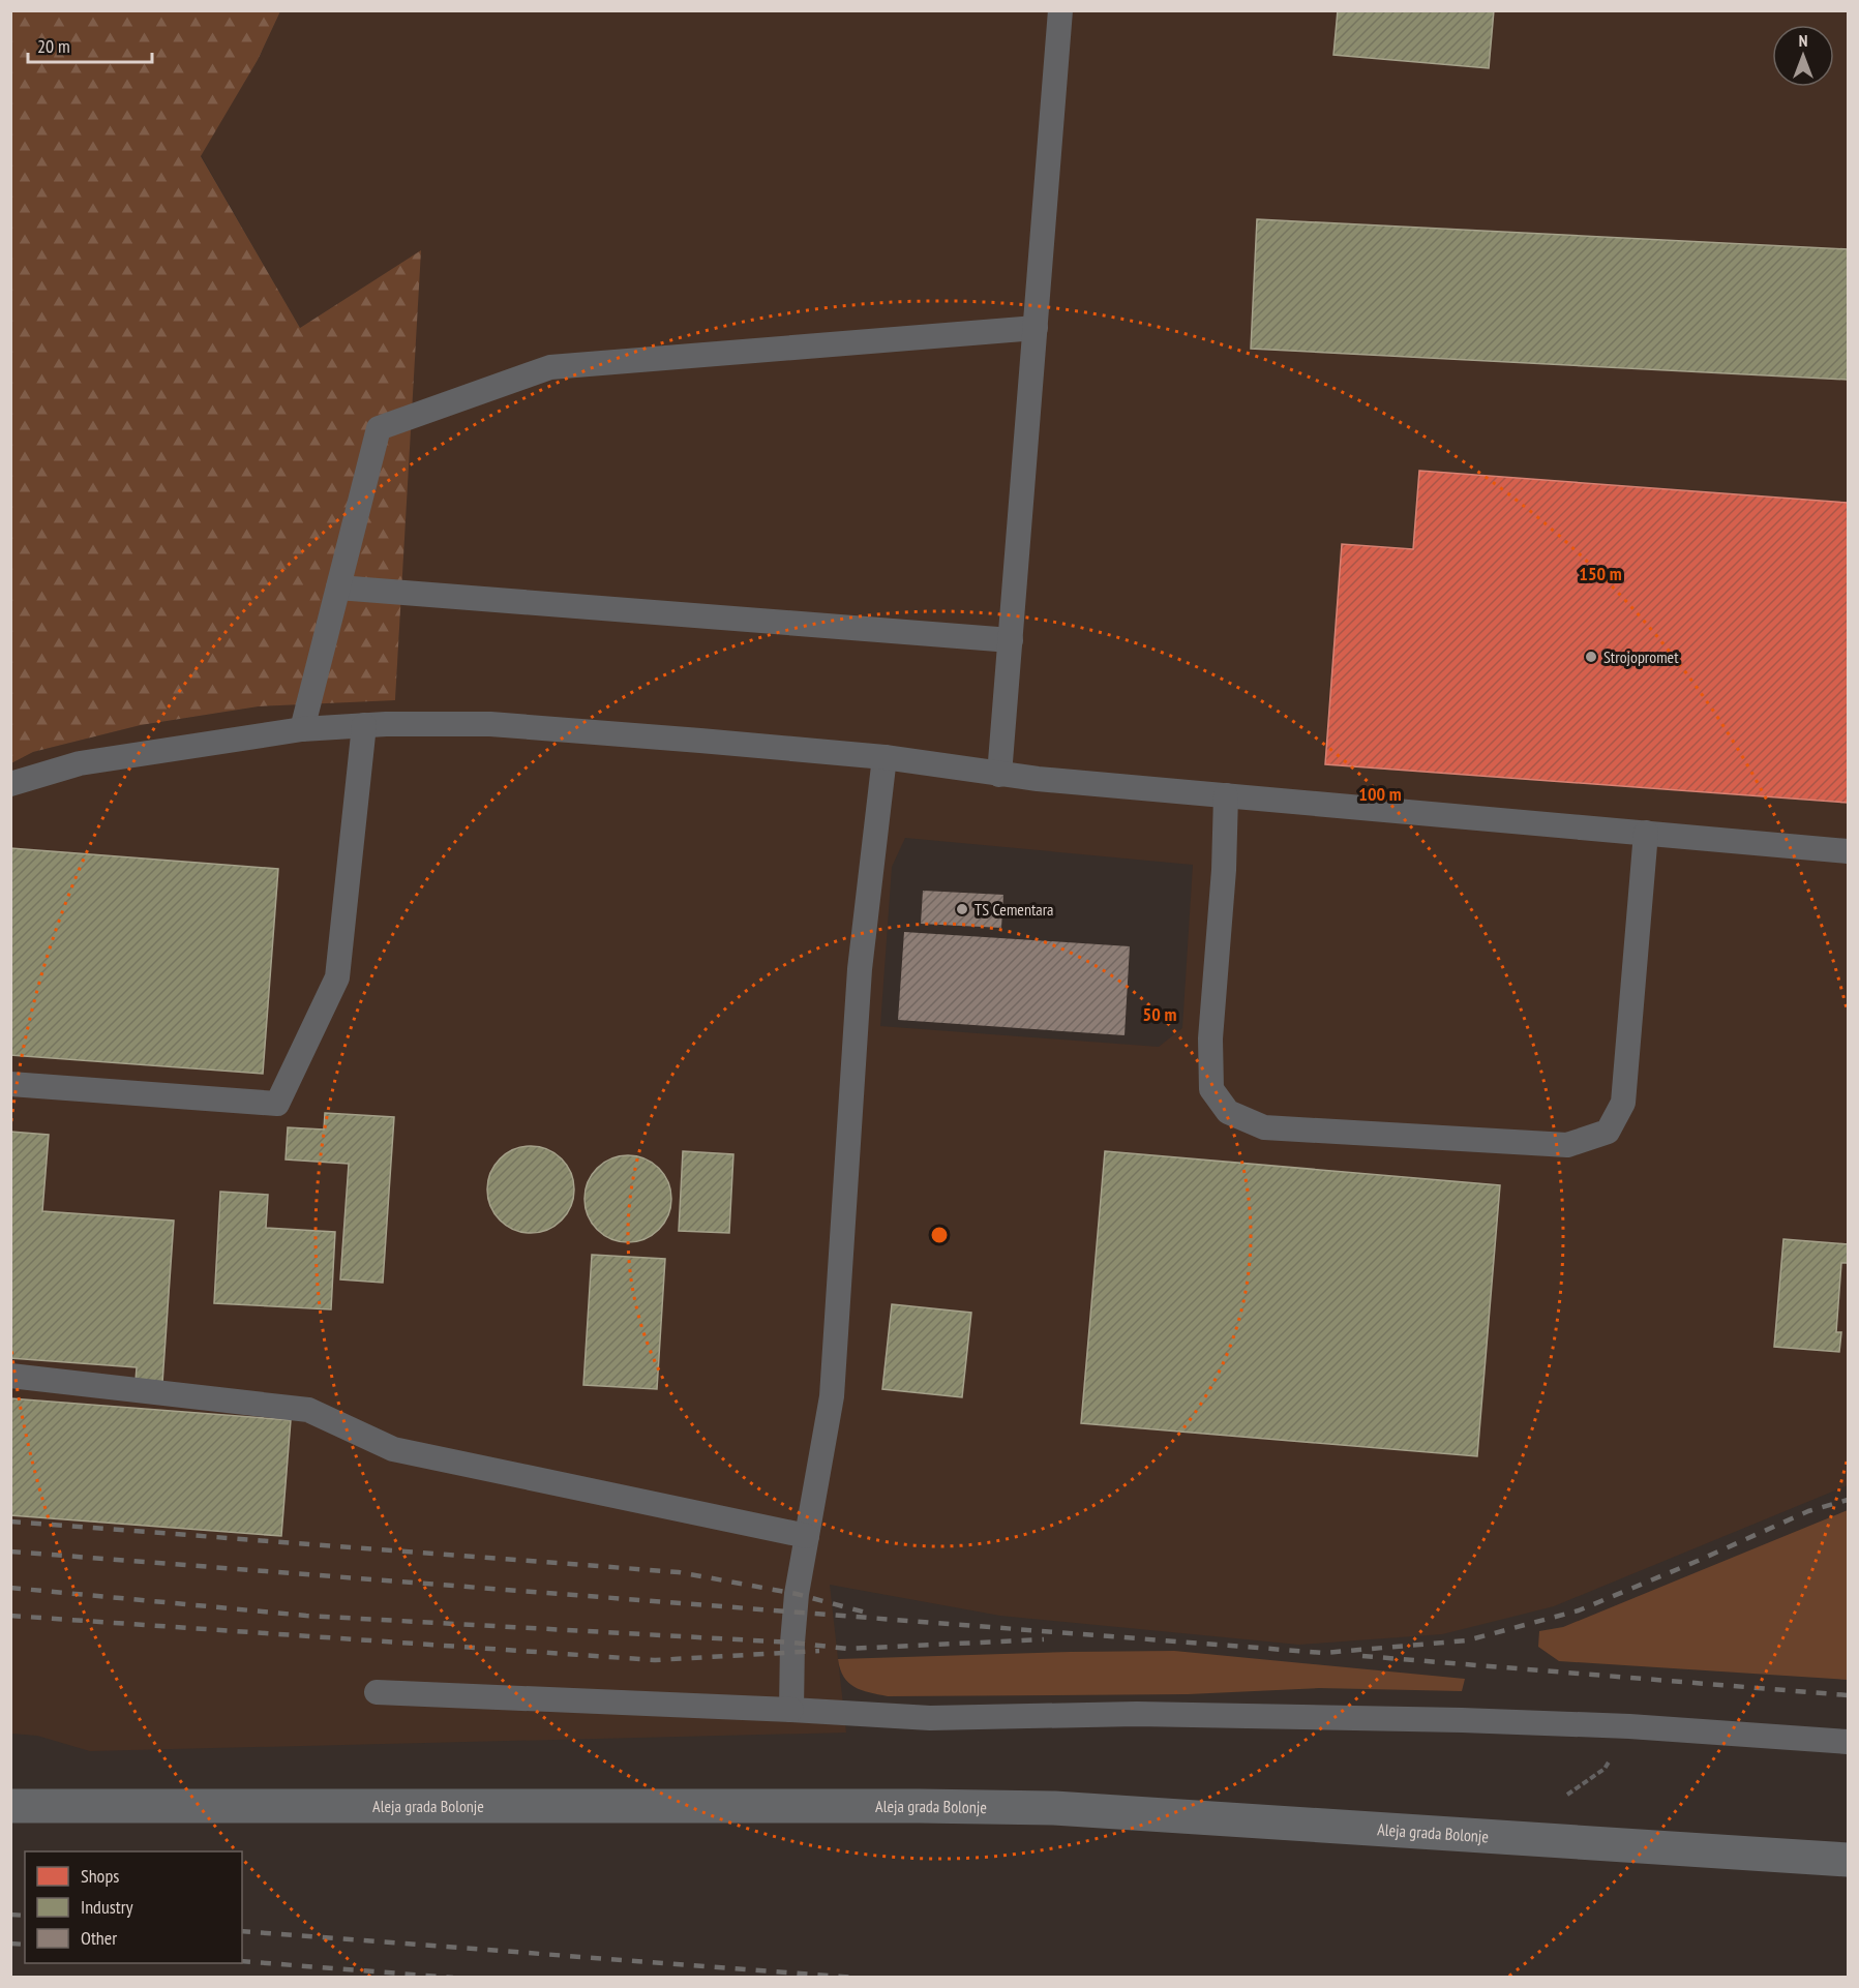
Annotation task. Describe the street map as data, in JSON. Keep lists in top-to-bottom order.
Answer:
{
  "streets": {
    "main road": ["Aleja grada Bolonje"]
  },
  "places": ["Strojopromet", "TS Cementara"],
  "legend": ["Shops", "Industry", "Other"],
  "scale_bar": "20 m",
  "north": "top",
  "rings": ["150 m", "100 m", "50 m"]
}
